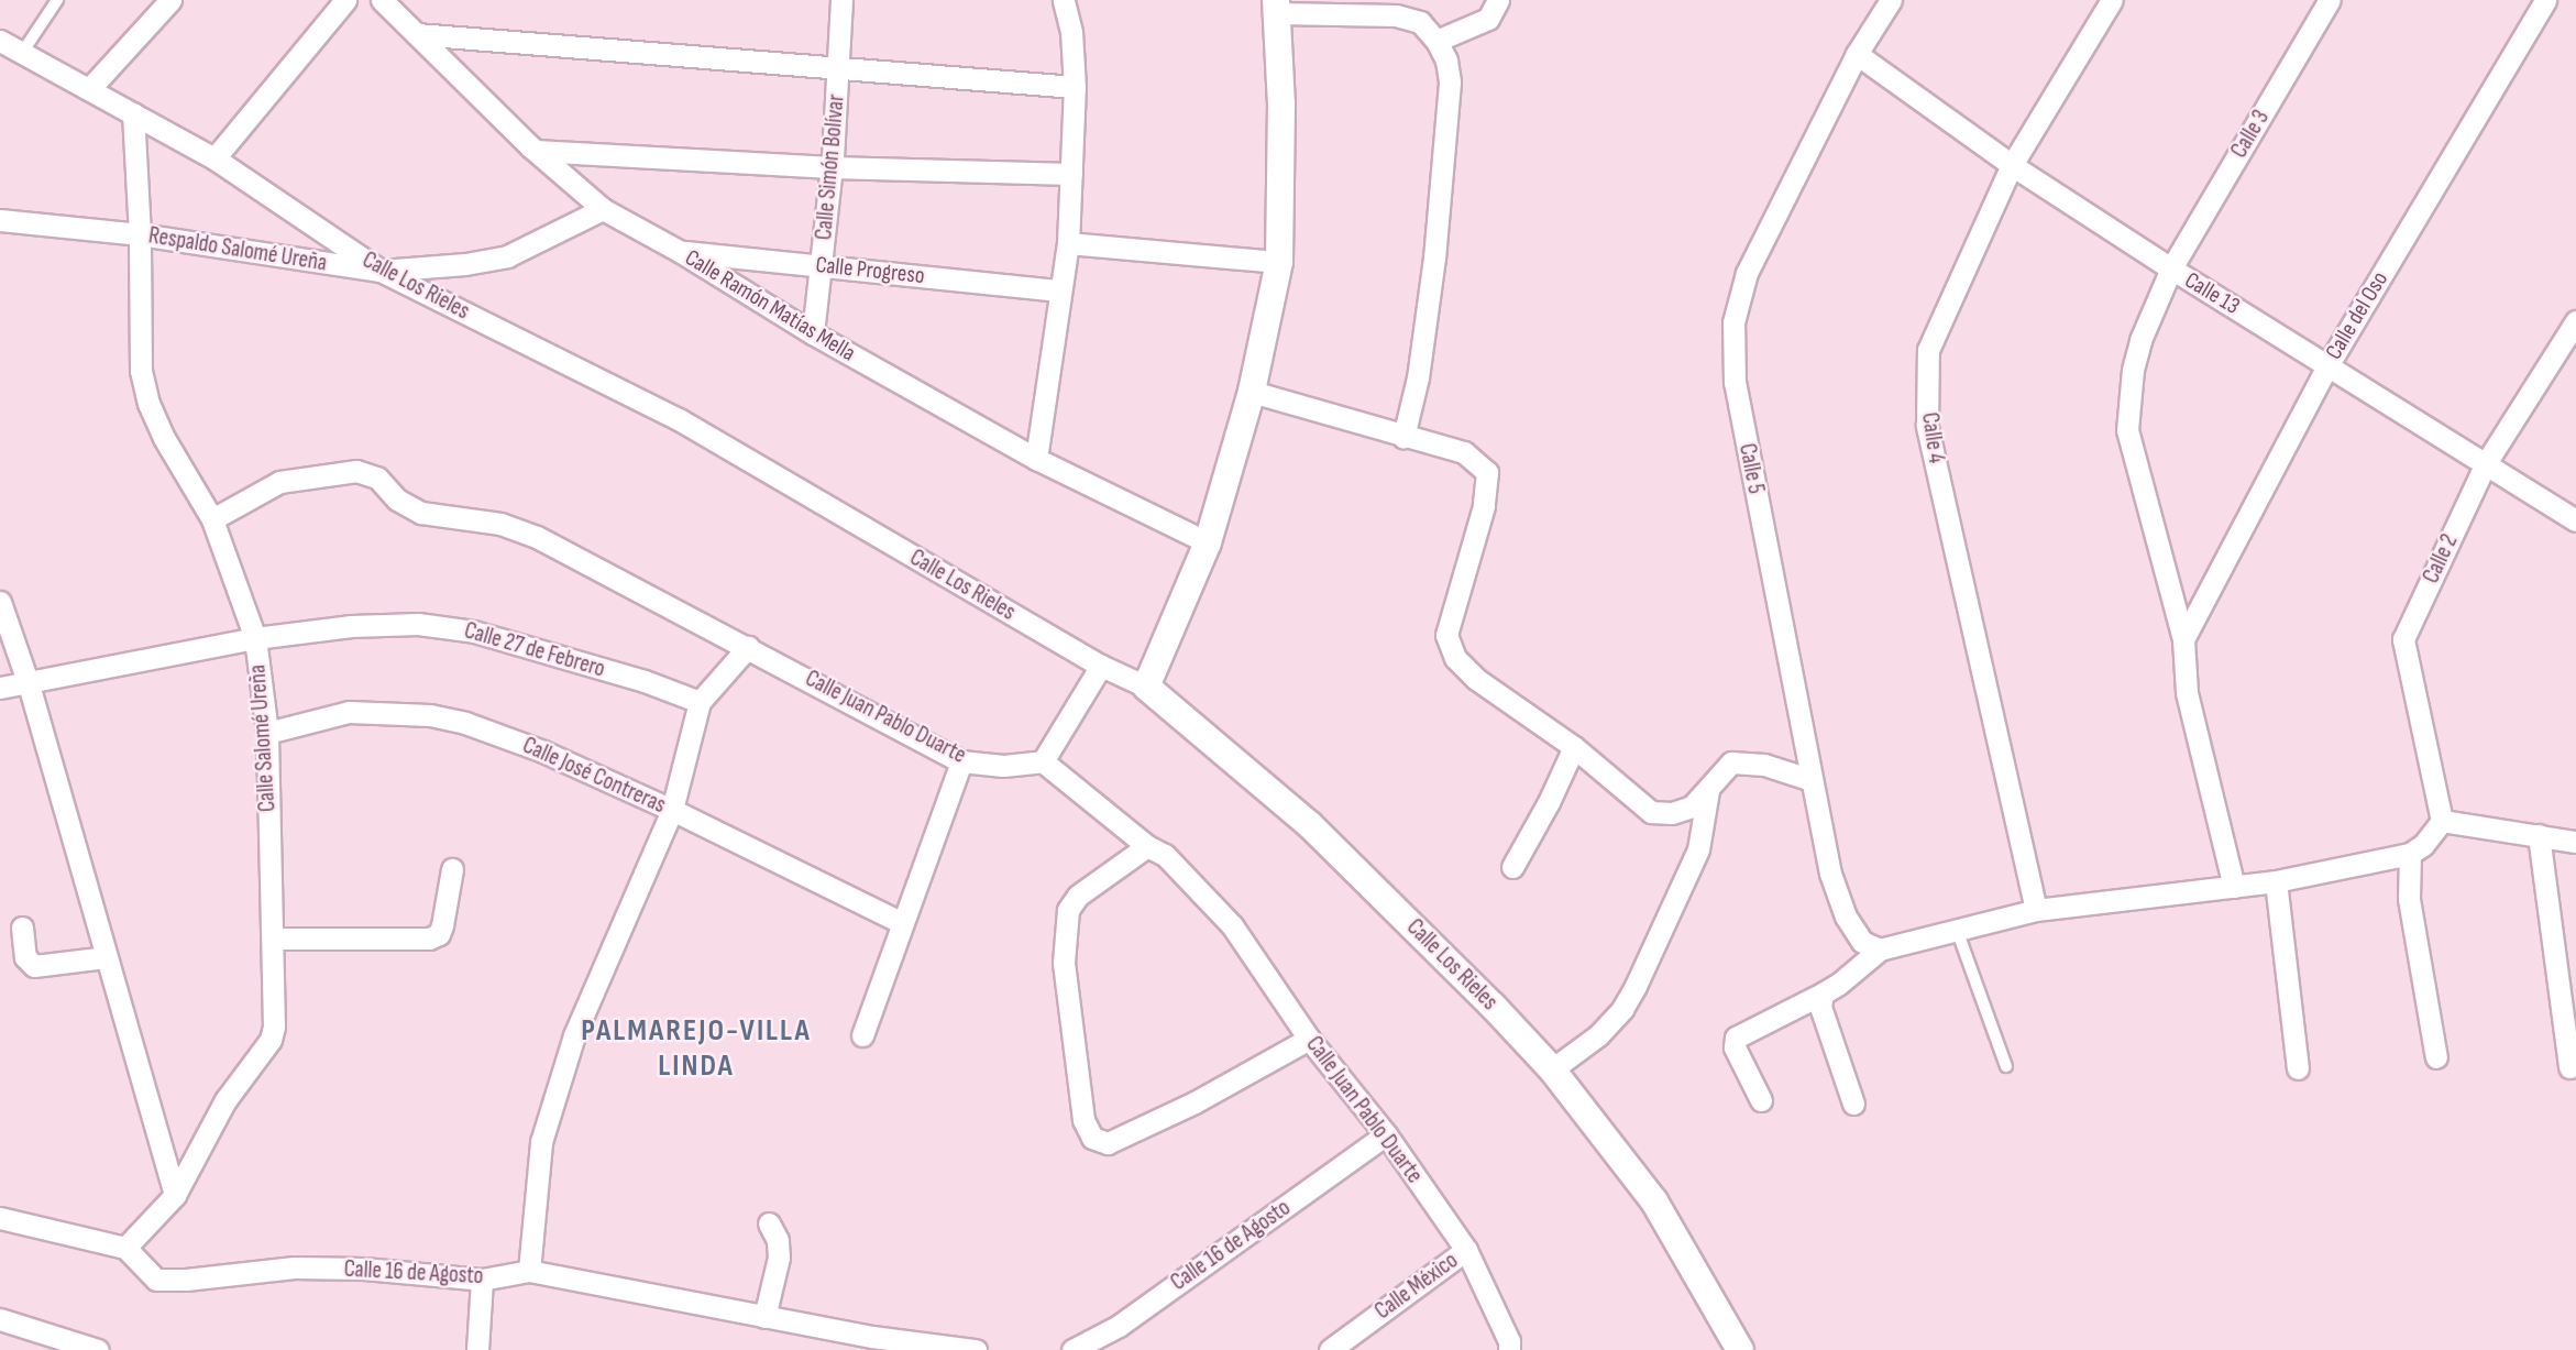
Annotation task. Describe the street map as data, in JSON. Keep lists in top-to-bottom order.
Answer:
{
  "streets": {
    "street": [
      "Calle 3",
      "Calle Simón Bolívar",
      "Respaldo Salomé Ureña",
      "Calle Progreso",
      "Calle Los Rieles",
      "Calle 13",
      "Calle Ramón Matías Mella",
      "Calle del Oso",
      "Calle 4",
      "Calle 5",
      "Calle 2",
      "Calle 27 de Febrero",
      "Calle Juan Pablo Duarte",
      "Calle Salomé Ureña",
      "Calle José Contreras",
      "Calle 16 de Agosto",
      "Calle México"
    ]
  },
  "crossings": [
    ["Calle 3", "Calle 13"],
    ["Calle 3", "Calle del Oso"],
    ["Calle Simón Bolívar", "Calle Progreso"],
    ["Calle Simón Bolívar", "Calle Ramón Matías Mella"],
    ["Respaldo Salomé Ureña", "Calle Los Rieles"],
    ["Respaldo Salomé Ureña", "Calle Ramón Matías Mella"],
    ["Respaldo Salomé Ureña", "Calle Salomé Ureña"],
    ["Calle Progreso", "Calle Ramón Matías Mella"],
    ["Calle Los Rieles", "Calle Salomé Ureña"],
    ["Calle 13", "Calle del Oso"],
    ["Calle 13", "Calle 4"],
    ["Calle 13", "Calle 5"],
    ["Calle 13", "Calle 2"],
    ["Calle 27 de Febrero", "Calle Salomé Ureña"],
    ["Calle Juan Pablo Duarte", "Calle Salomé Ureña"],
    ["Calle Juan Pablo Duarte", "Calle 16 de Agosto"],
    ["Calle Juan Pablo Duarte", "Calle México"],
    ["Calle Salomé Ureña", "Calle José Contreras"],
    ["Calle Salomé Ureña", "Calle 16 de Agosto"]
  ],
  "districts": ["PALMAREJO-VILLA LINDA"]
}
